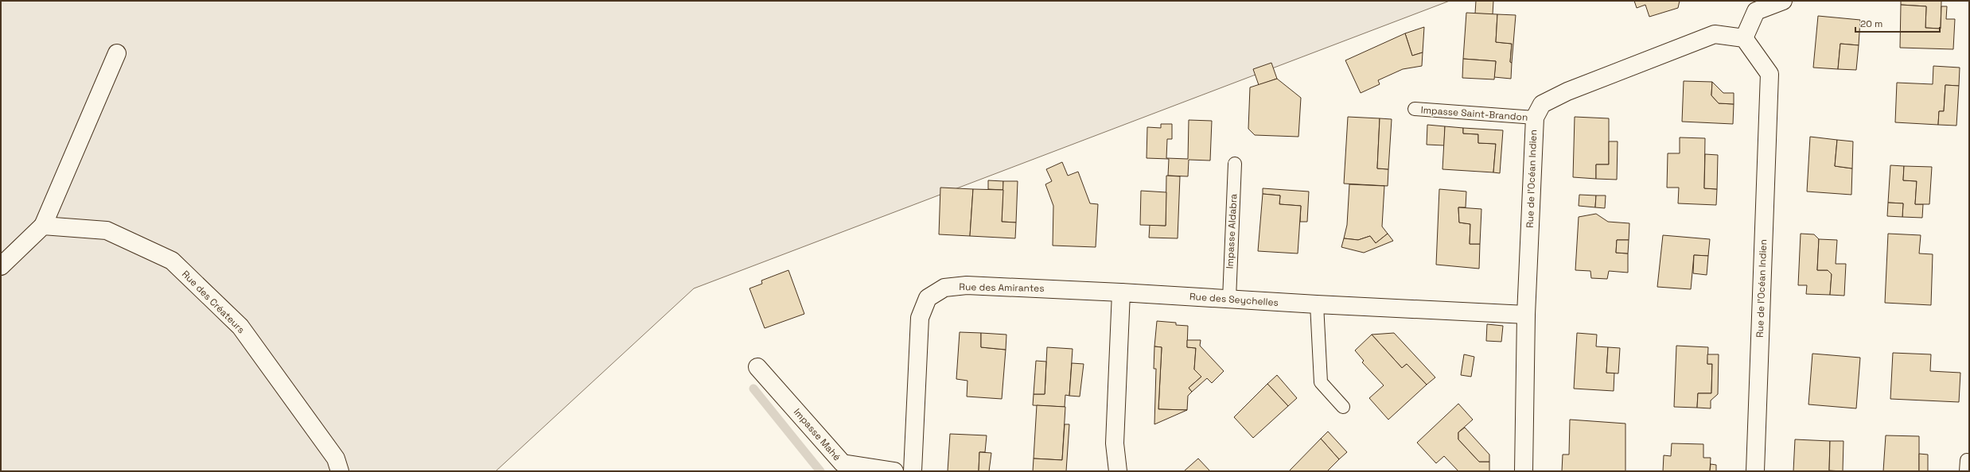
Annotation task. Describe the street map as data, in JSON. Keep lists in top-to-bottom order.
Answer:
{
  "streets": {
    "street": [
      "Rue de l'Océan Indien",
      "Rue des Amirantes",
      "Rue des Seychelles",
      "Rue des Créateurs",
      "Impasse Mahé"
    ],
    "lane": ["Impasse Saint-Brandon", "Impasse Aldabra"]
  },
  "crossings": [
    ["Impasse Saint-Brandon", "Rue de l'Océan Indien"],
    ["Rue de l'Océan Indien", "Rue des Seychelles"],
    ["Impasse Aldabra", "Rue des Seychelles"],
    ["Rue des Amirantes", "Rue des Seychelles"]
  ],
  "scale_bar": "20 m"
}
